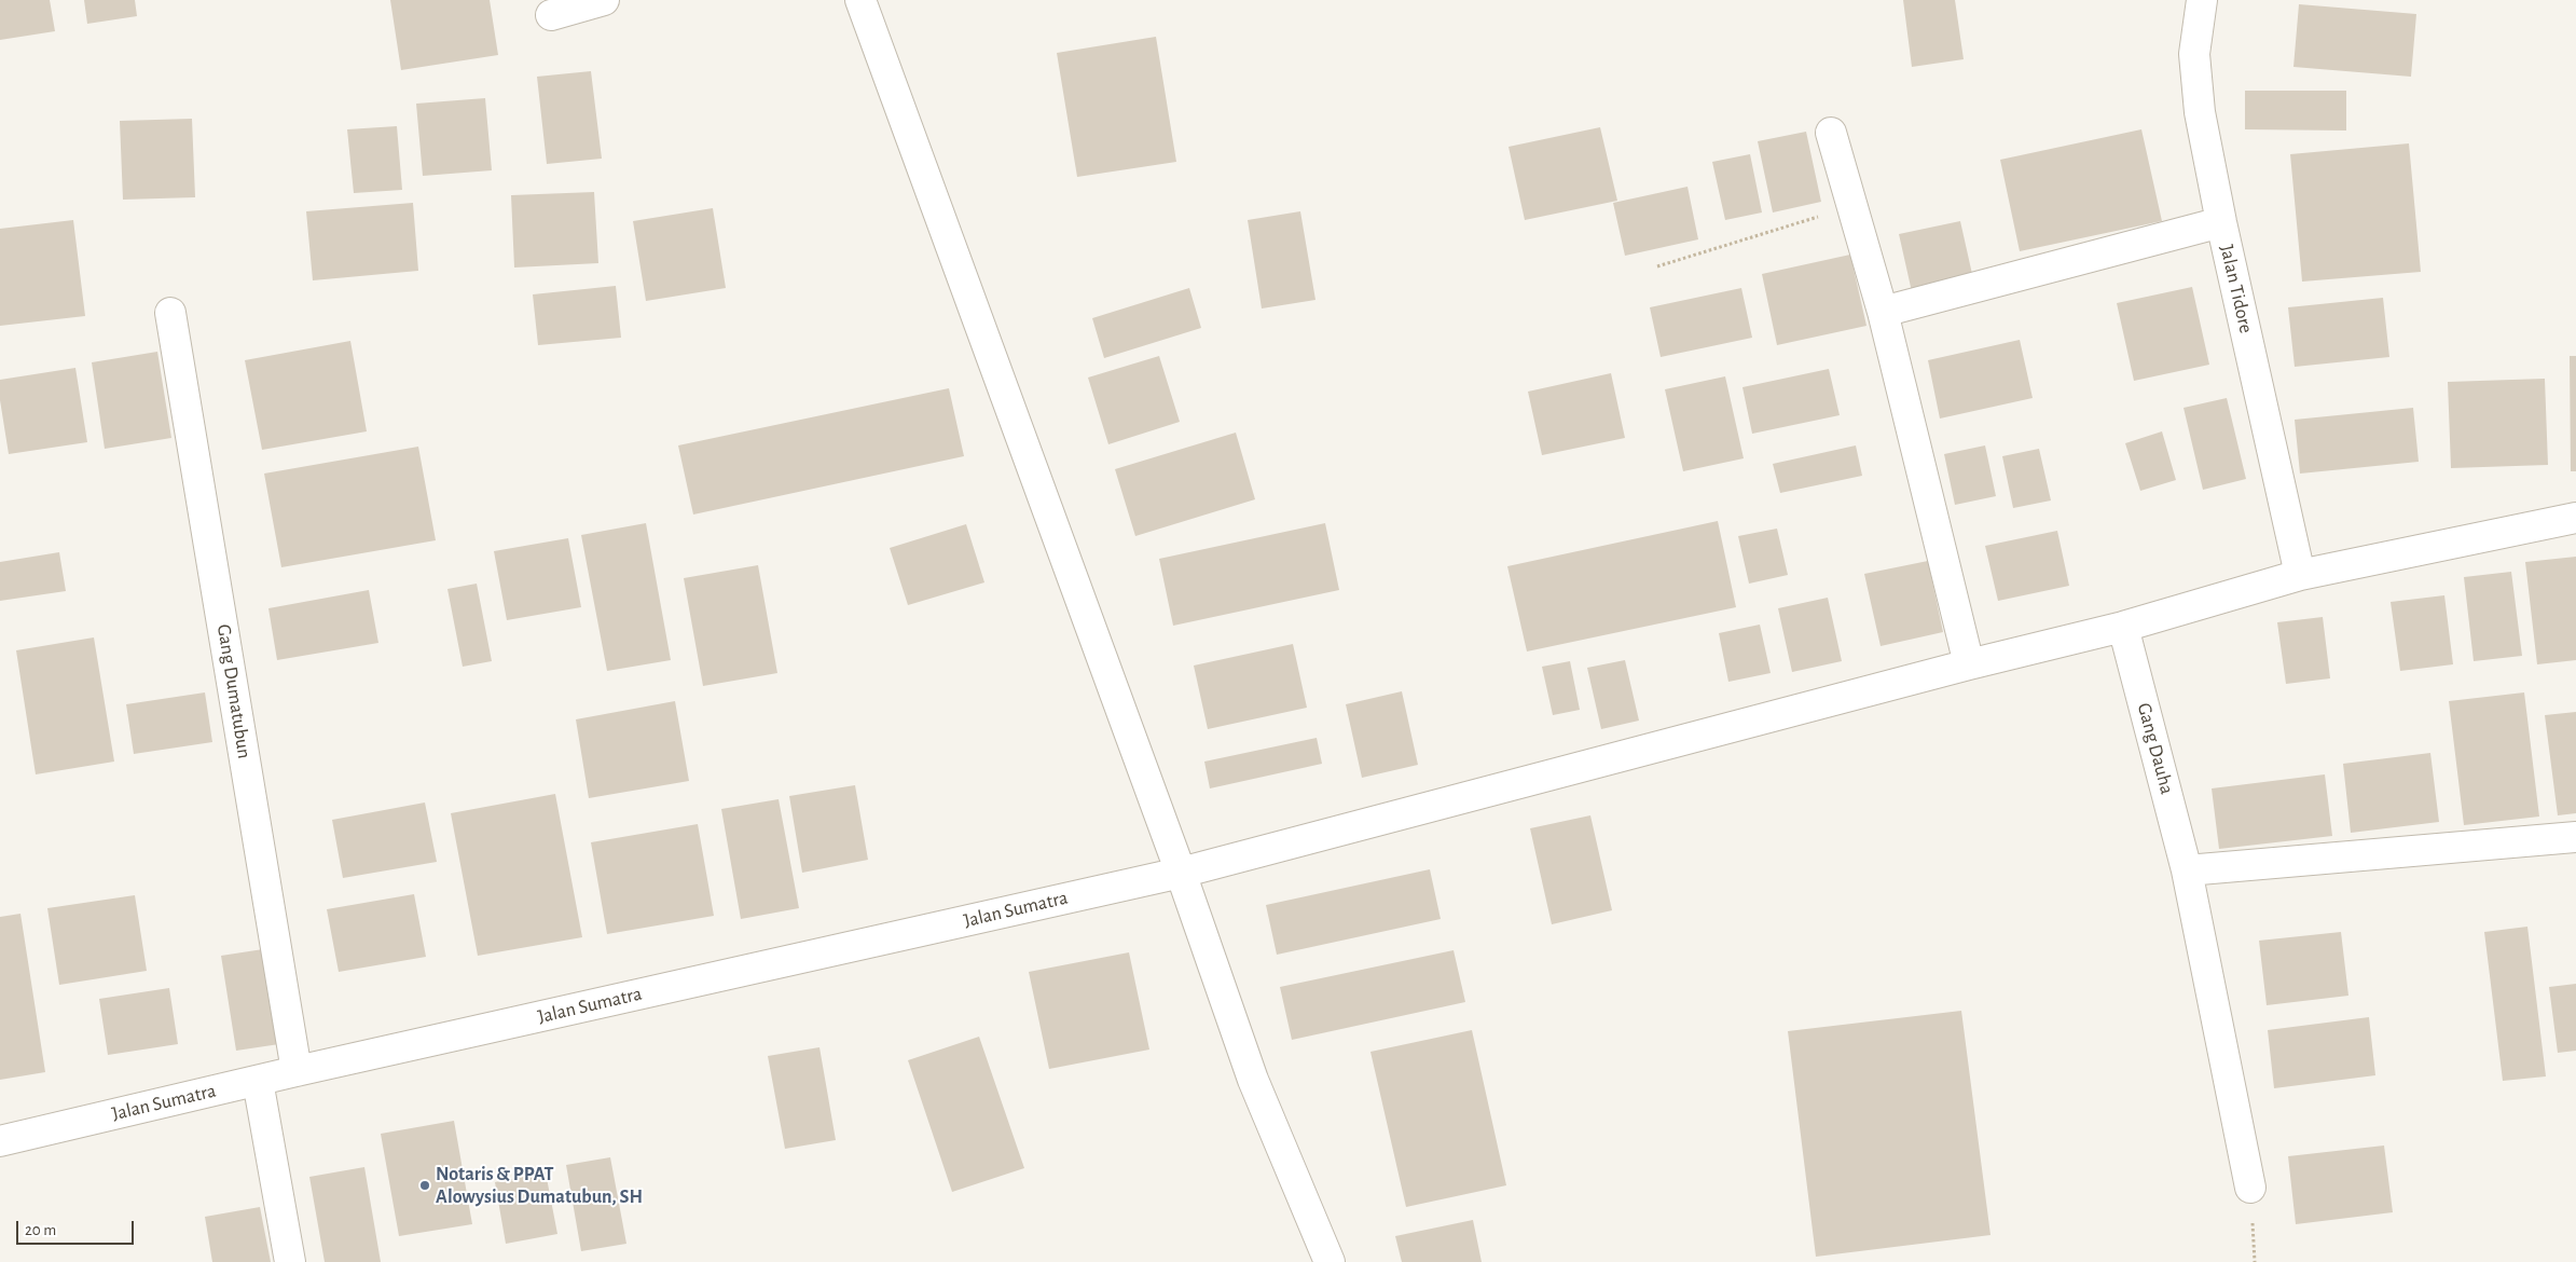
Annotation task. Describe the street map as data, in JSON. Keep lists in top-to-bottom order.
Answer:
{
  "streets": {
    "street": [
      "Jalan Tidore",
      "Gang Dumatubun",
      "Gang Dauha",
      "Jalan Sumatra"
    ]
  },
  "crossings": [
    ["Jalan Tidore", "Jalan Sumatra"],
    ["Gang Dumatubun", "Jalan Sumatra"],
    ["Gang Dauha", "Jalan Sumatra"]
  ],
  "places": ["Notaris & PPAT Alowysius Dumatubun, SH"],
  "scale_bar": "20 m"
}
